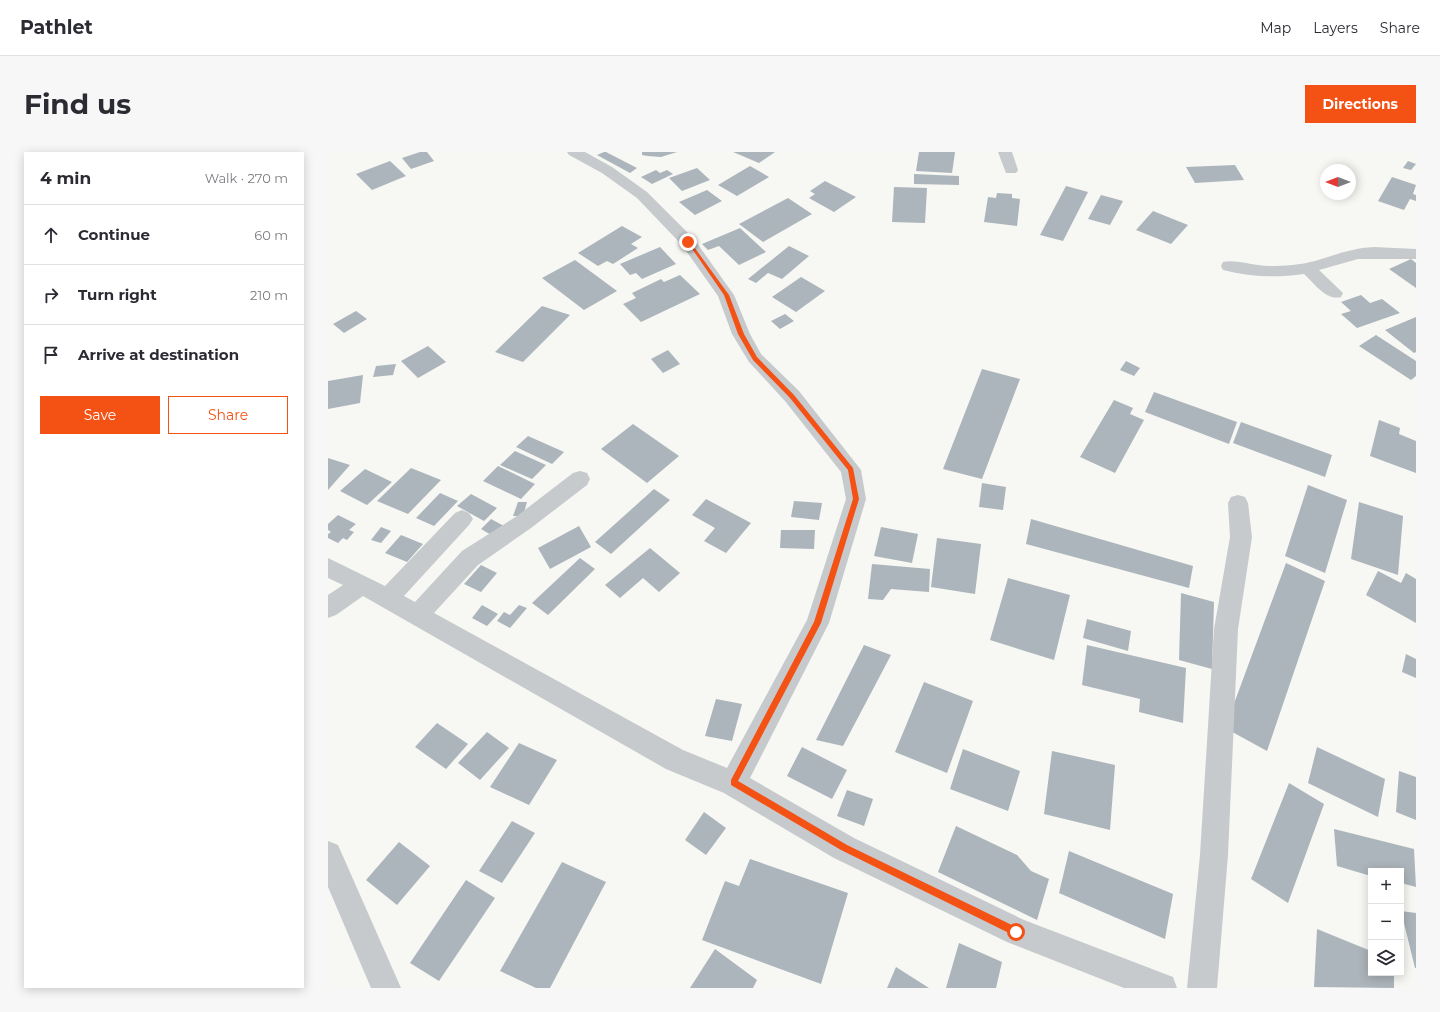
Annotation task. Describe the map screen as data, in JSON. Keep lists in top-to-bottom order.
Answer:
{
  "north": "left",
  "page": {
    "header": "Pathlet",
    "nav": ["Map", "Layers", "Share"],
    "buttons": [
      "Directions",
      ["Save", "Share"]
    ],
    "title": "Find us",
    "heading": ["4 min", "Walk · 270 m"],
    "list": [
      ["Continue", "60 m"],
      ["Turn right", "210 m"],
      "Arrive at destination"
    ],
    "map_buttons": ["+", "−"]
  }
}
